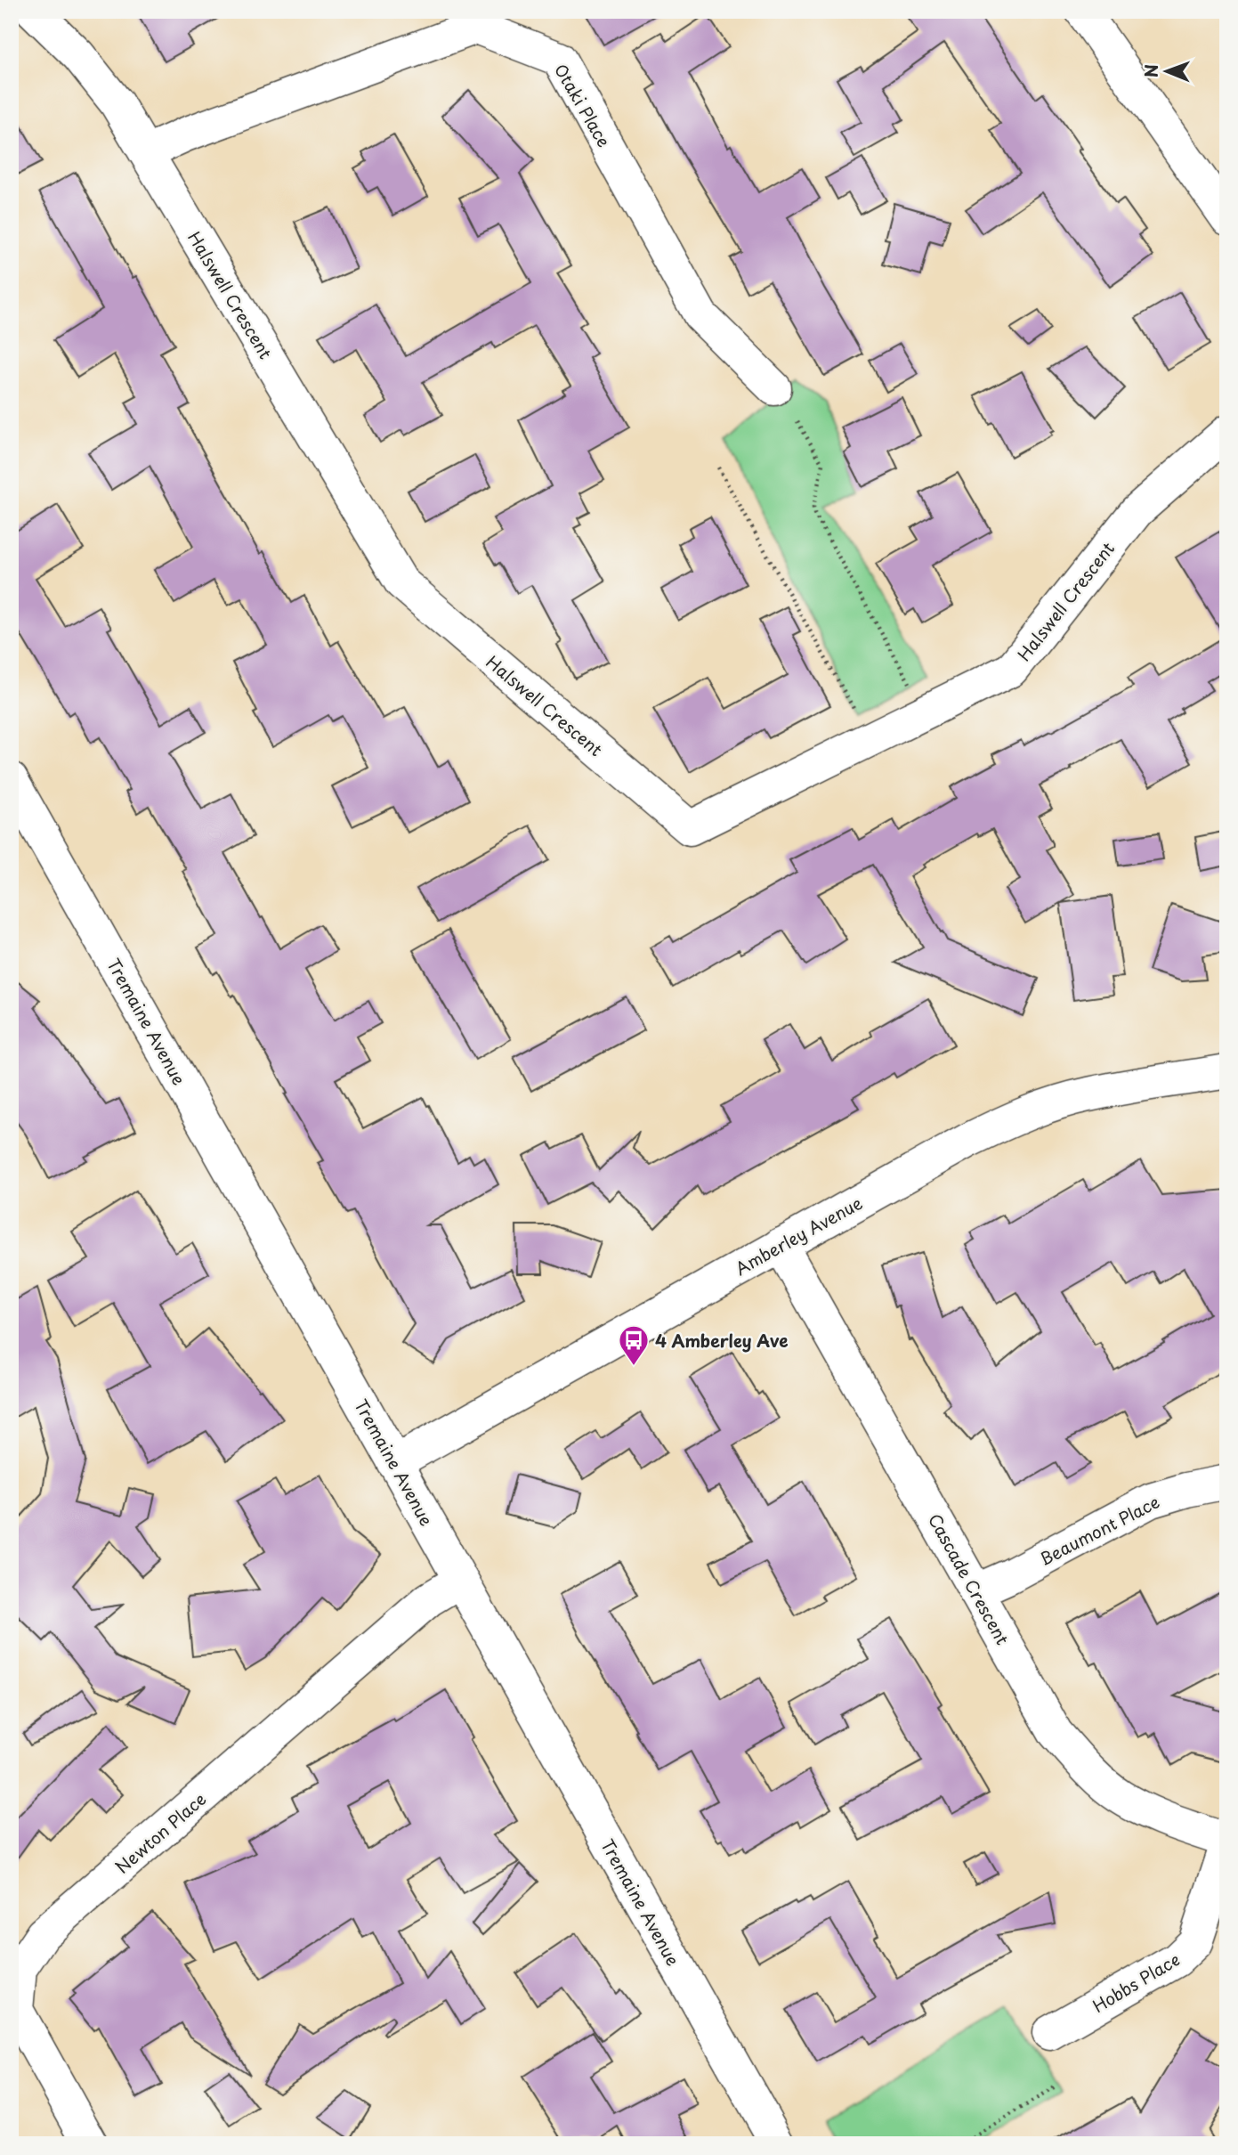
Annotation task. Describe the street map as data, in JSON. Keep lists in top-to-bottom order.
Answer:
{
  "streets": {
    "street": [
      "Otaki Place",
      "Halswell Crescent",
      "Tremaine Avenue",
      "Amberley Avenue",
      "Beaumont Place",
      "Cascade Crescent",
      "Newton Place",
      "Hobbs Place"
    ]
  },
  "crossings": [
    ["Otaki Place", "Halswell Crescent"],
    ["Tremaine Avenue", "Amberley Avenue"],
    ["Tremaine Avenue", "Newton Place"],
    ["Amberley Avenue", "Cascade Crescent"],
    ["Beaumont Place", "Cascade Crescent"],
    ["Cascade Crescent", "Hobbs Place"]
  ],
  "places": {
    "bus stop": ["4 Amberley Ave"]
  },
  "north": "left"
}
